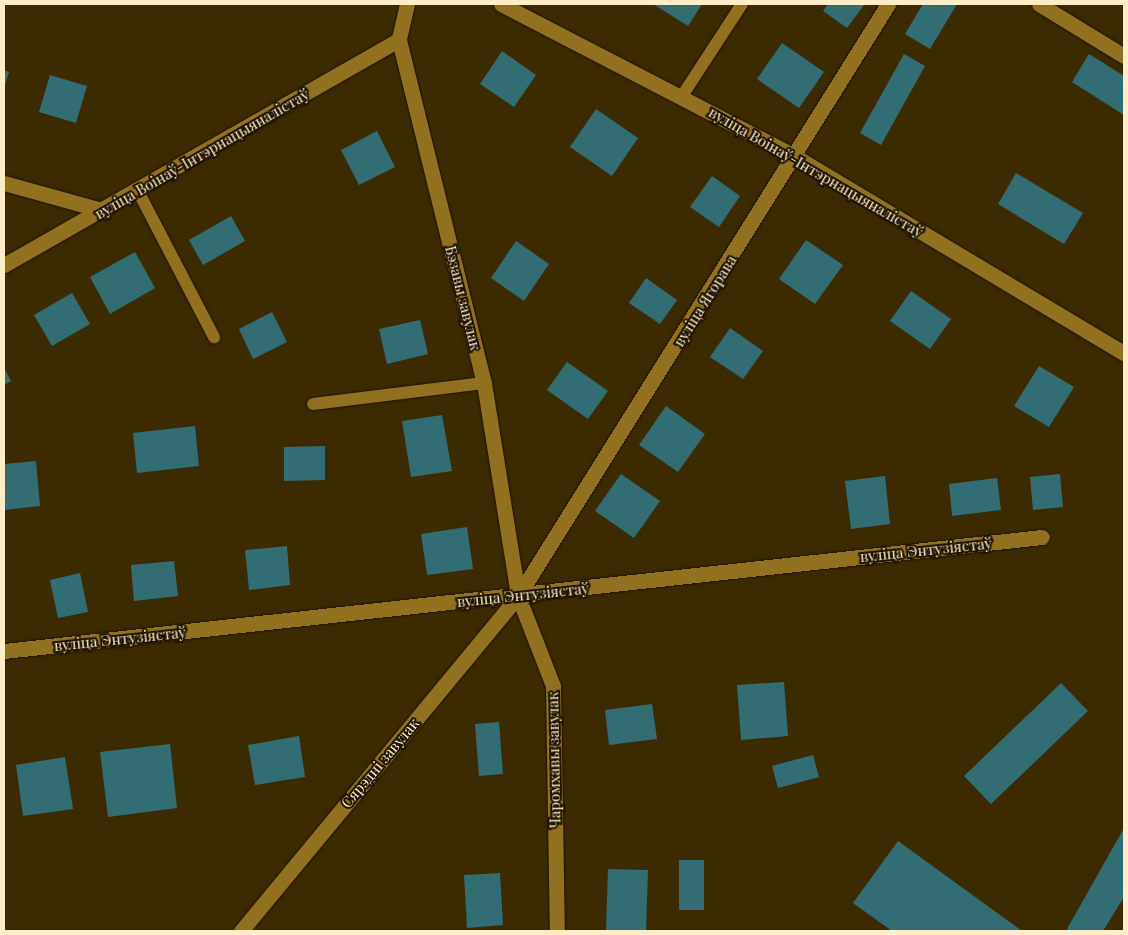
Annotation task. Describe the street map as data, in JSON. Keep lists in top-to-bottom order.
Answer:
{
  "streets": {
    "street": [
      "вуліца Воінаў-Інтэрнацыяналістаў",
      "Бэзавы завулак",
      "вуліца Ягорава",
      "вуліца Энтузіястаў",
      "Чаромхавы завулак",
      "Сярэдні завулак"
    ]
  },
  "crossings": [
    ["вуліца Воінаў-Інтэрнацыяналістаў", "Бэзавы завулак"],
    ["вуліца Воінаў-Інтэрнацыяналістаў", "вуліца Ягорава"],
    ["Бэзавы завулак", "вуліца Ягорава"],
    ["Бэзавы завулак", "вуліца Энтузіястаў"],
    ["Бэзавы завулак", "Чаромхавы завулак"],
    ["Бэзавы завулак", "Сярэдні завулак"],
    ["вуліца Ягорава", "вуліца Энтузіястаў"],
    ["вуліца Ягорава", "Чаромхавы завулак"],
    ["вуліца Ягорава", "Сярэдні завулак"],
    ["вуліца Энтузіястаў", "Чаромхавы завулак"],
    ["вуліца Энтузіястаў", "Сярэдні завулак"],
    ["Чаромхавы завулак", "Сярэдні завулак"]
  ]
}
